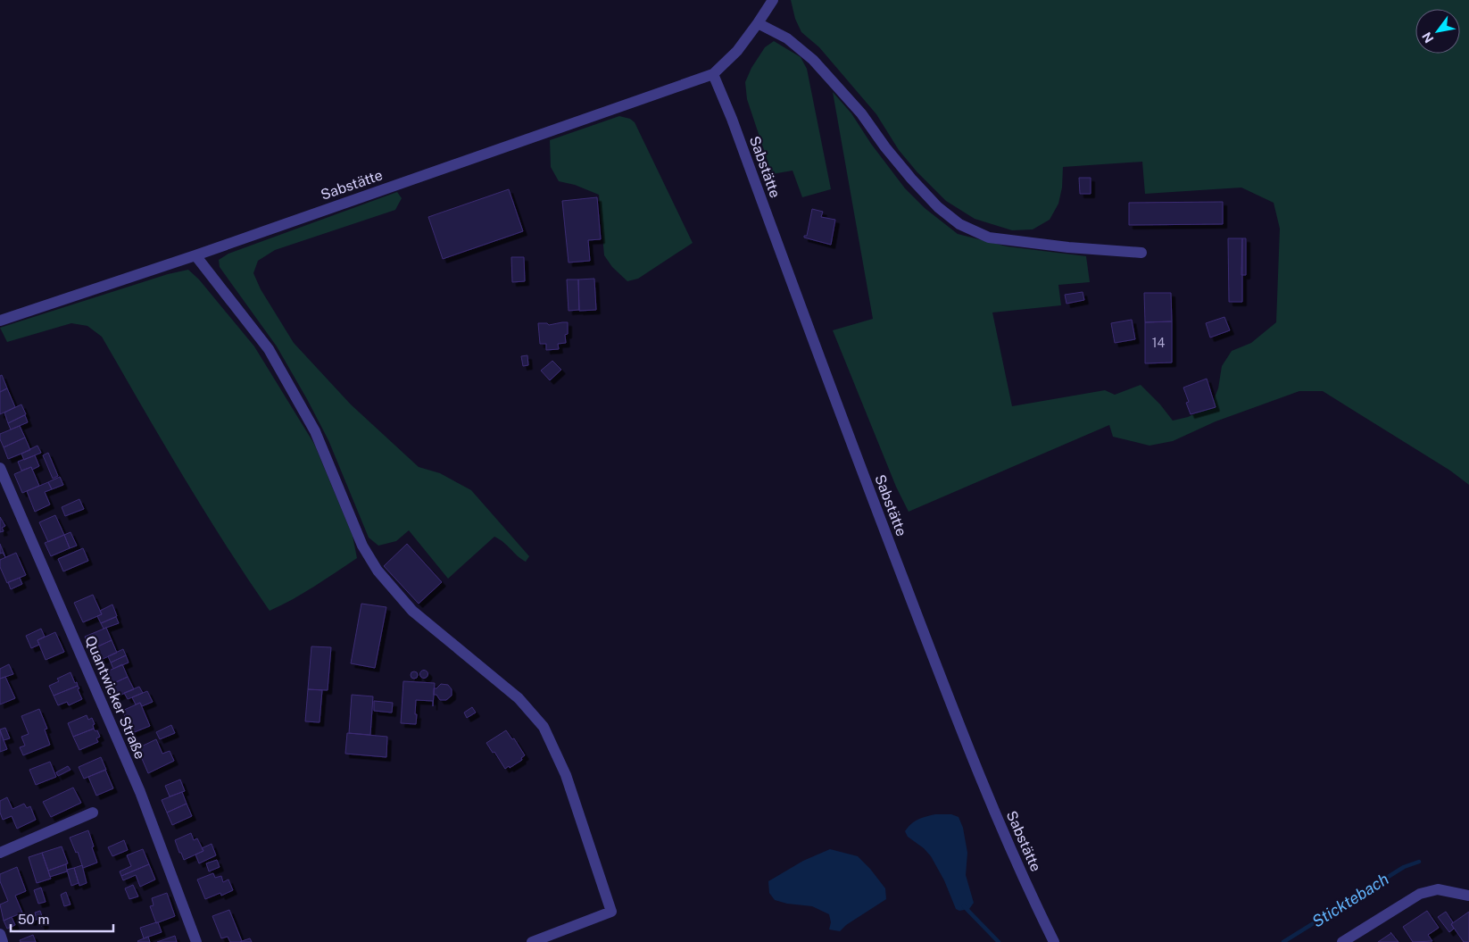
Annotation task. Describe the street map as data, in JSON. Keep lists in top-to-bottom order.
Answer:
{
  "streets": {
    "street": ["Sabstätte", "Quantwicker Straße"]
  },
  "water": ["Sticktebach"],
  "house_numbers": ["14"],
  "scale_bar": "50 m",
  "north": "bottom left"
}
